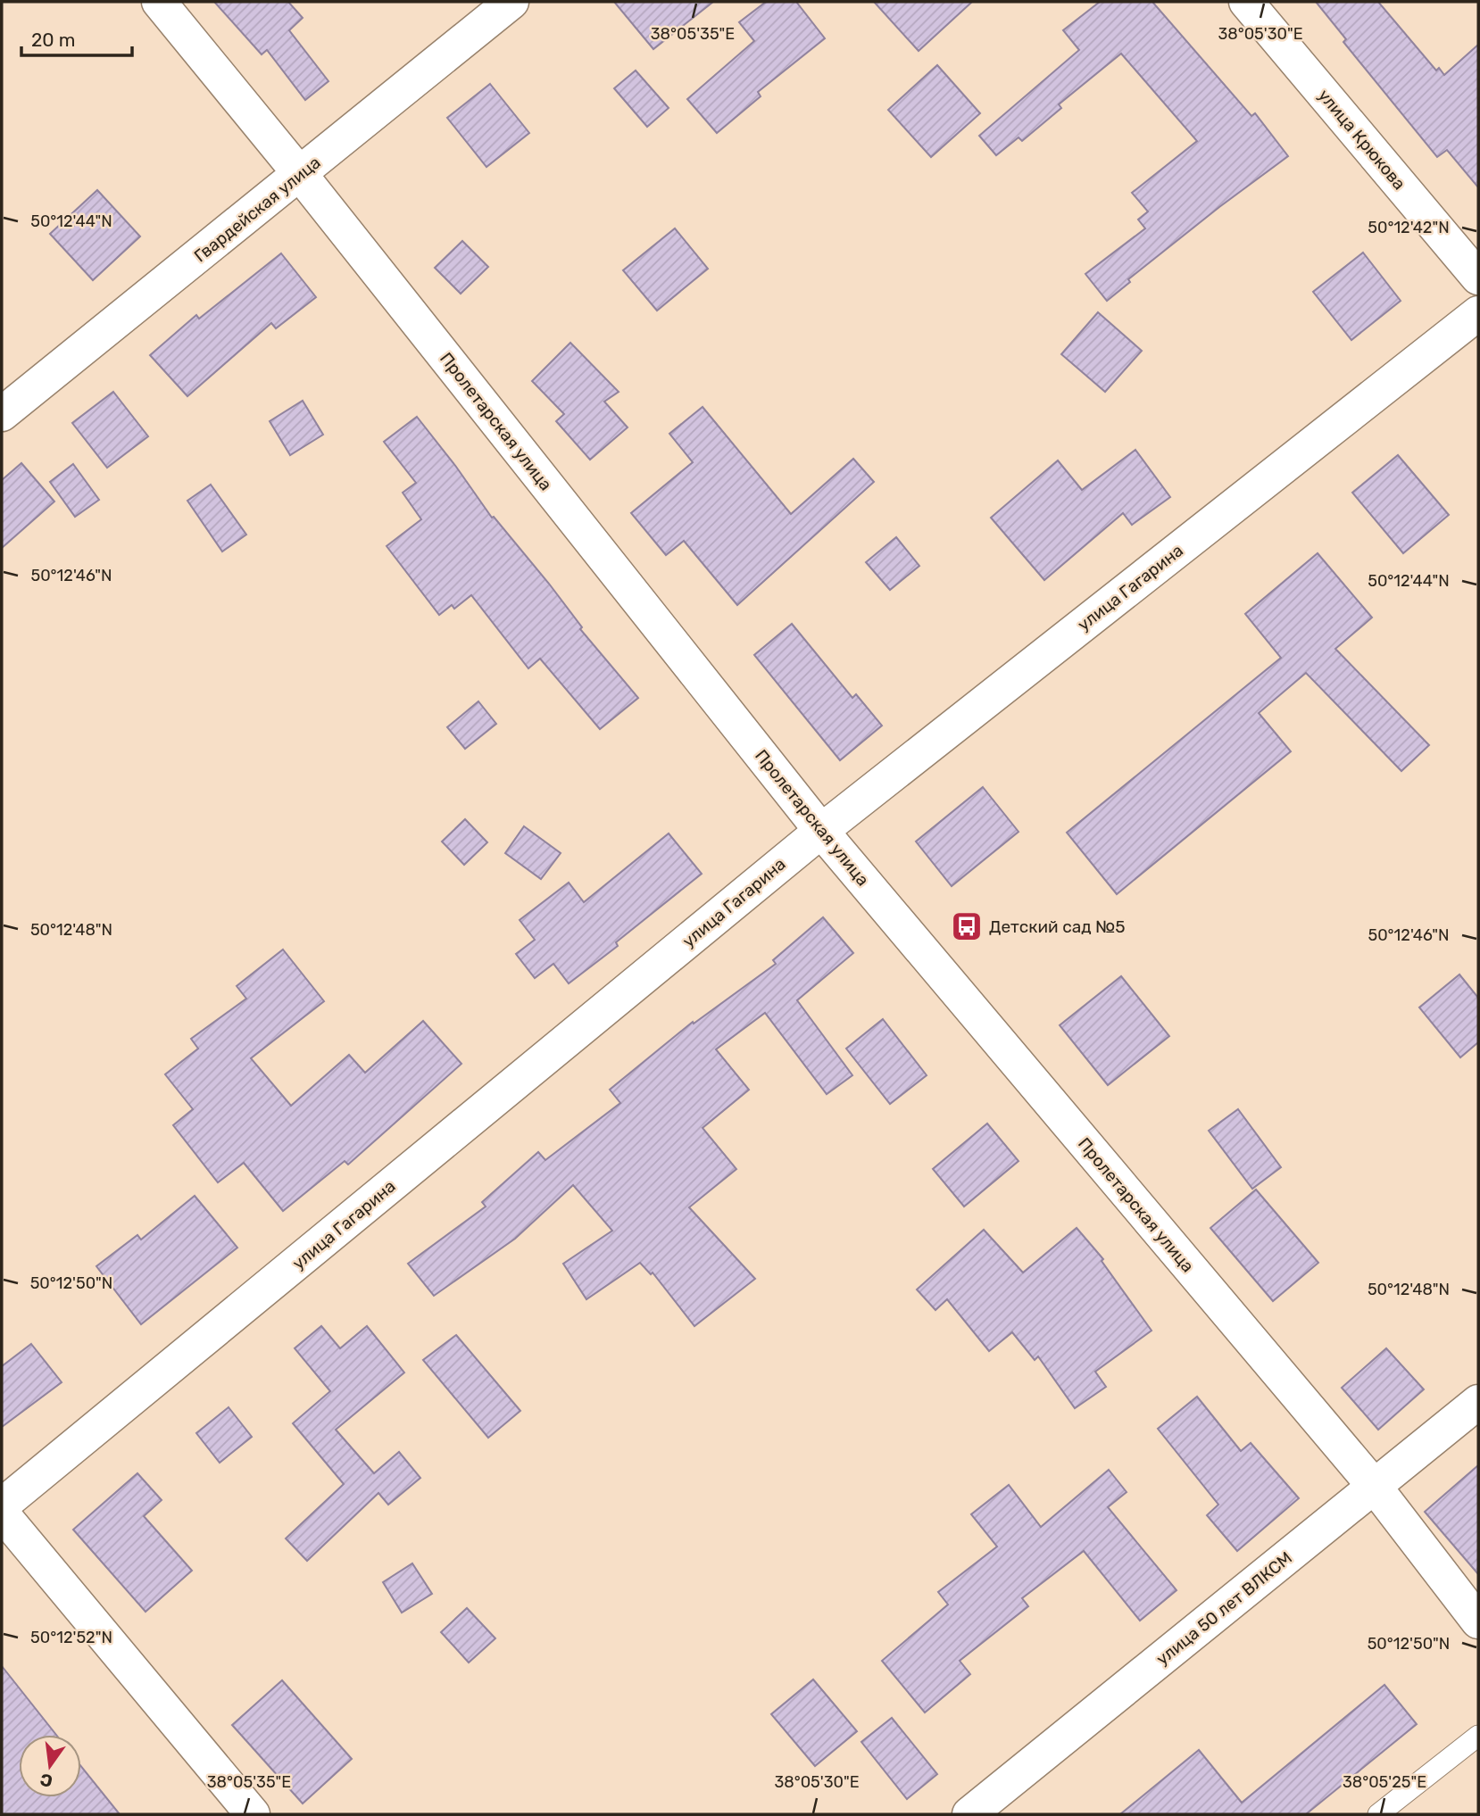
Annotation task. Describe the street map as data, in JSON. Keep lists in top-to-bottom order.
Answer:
{
  "streets": {
    "street": [
      "улица Крюкова",
      "Гвардейская улица",
      "Пролетарская улица",
      "улица Гагарина",
      "улица 50 лет ВЛКСМ"
    ]
  },
  "crossings": [
    ["Гвардейская улица", "Пролетарская улица"],
    ["Пролетарская улица", "улица Гагарина"],
    ["Пролетарская улица", "улица 50 лет ВЛКСМ"]
  ],
  "places": {
    "bus stop": ["Детский сад №5"]
  },
  "scale_bar": "20 m",
  "north": "bottom",
  "coordinates": [
    "38°05'35\"E",
    "38°05'30\"E",
    "50°12'44\"N",
    "50°12'42\"N",
    "50°12'46\"N",
    "50°12'48\"N",
    "50°12'50\"N",
    "50°12'52\"N",
    "38°05'25\"E"
  ]
}
